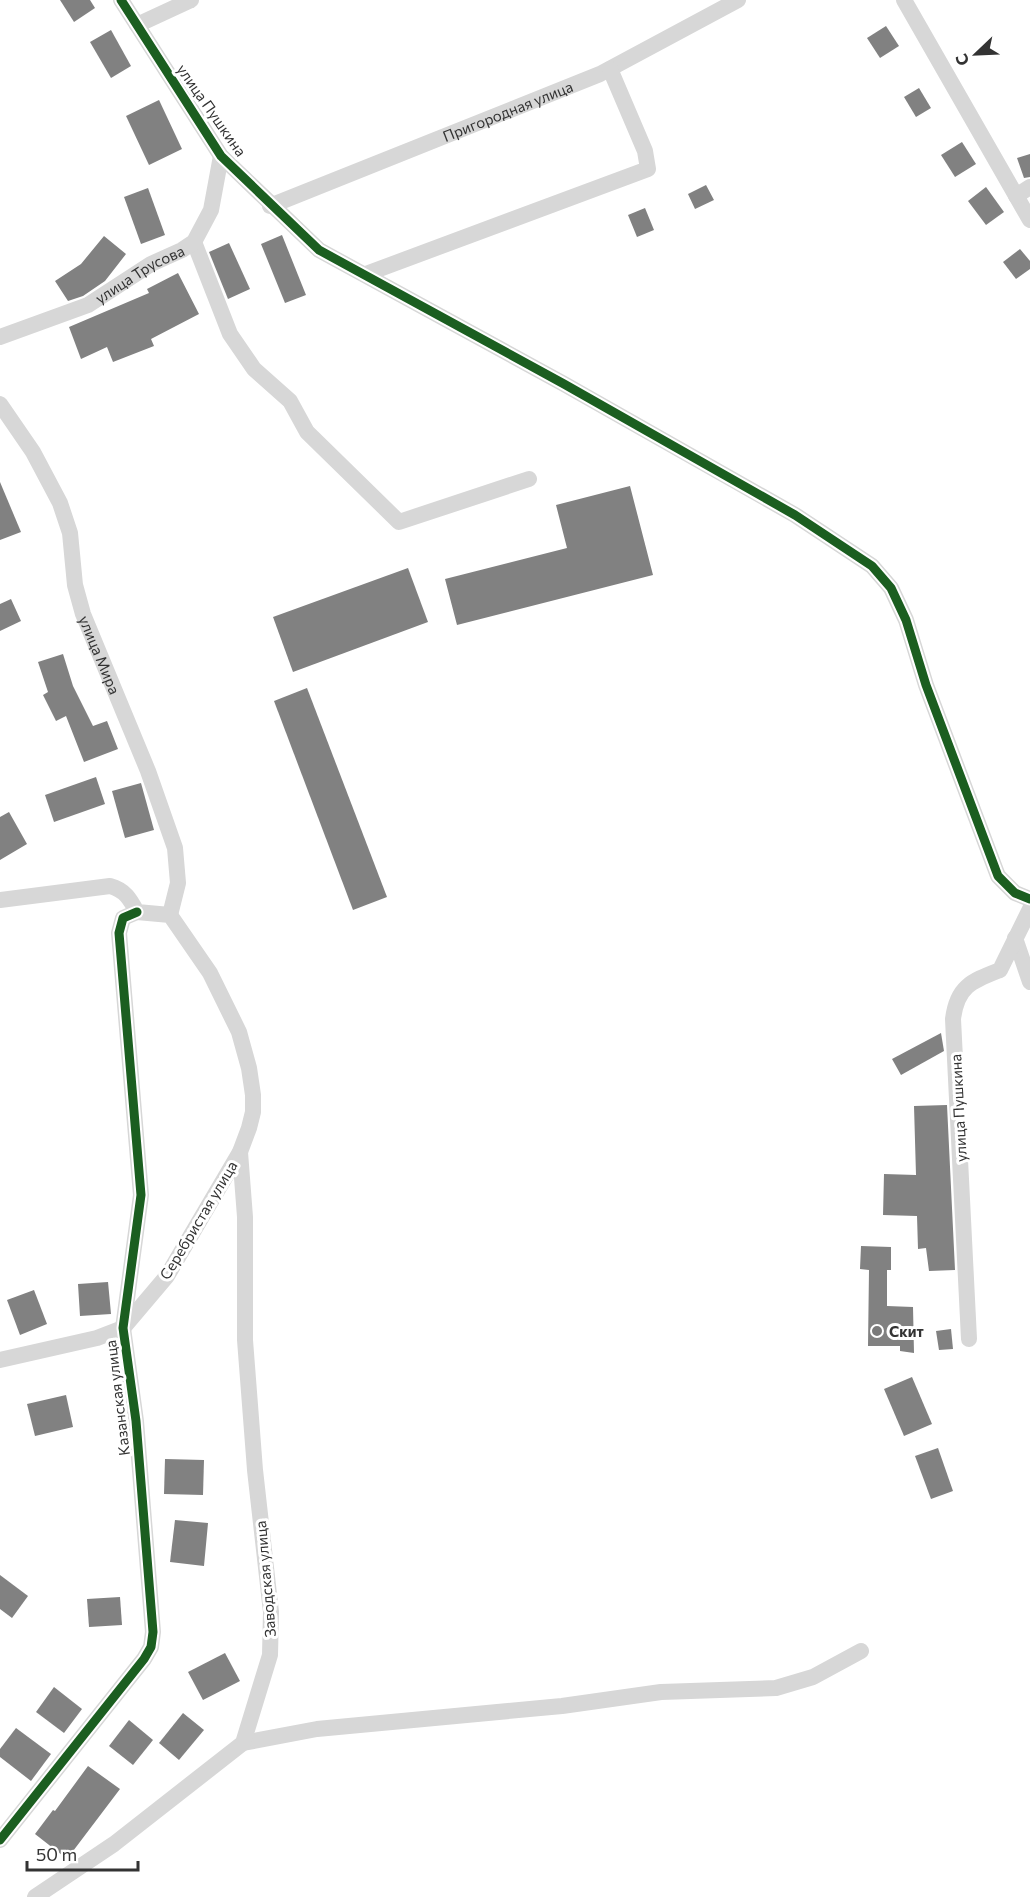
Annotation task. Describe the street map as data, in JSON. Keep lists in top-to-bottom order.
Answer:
{
  "streets": {
    "street": [
      "улица Пушкина",
      "Пригородная улица",
      "улица Трусова",
      "улица Мира",
      "Серебристая улица",
      "Казанская улица",
      "Заводская улица"
    ]
  },
  "crossings": [
    ["улица Пушкина", "Пригородная улица"],
    ["улица Пушкина", "улица Трусова"],
    ["Серебристая улица", "Казанская улица"],
    ["Серебристая улица", "Заводская улица"]
  ],
  "places": ["Скит"],
  "scale_bar": "50 m",
  "north": "bottom left"
}
